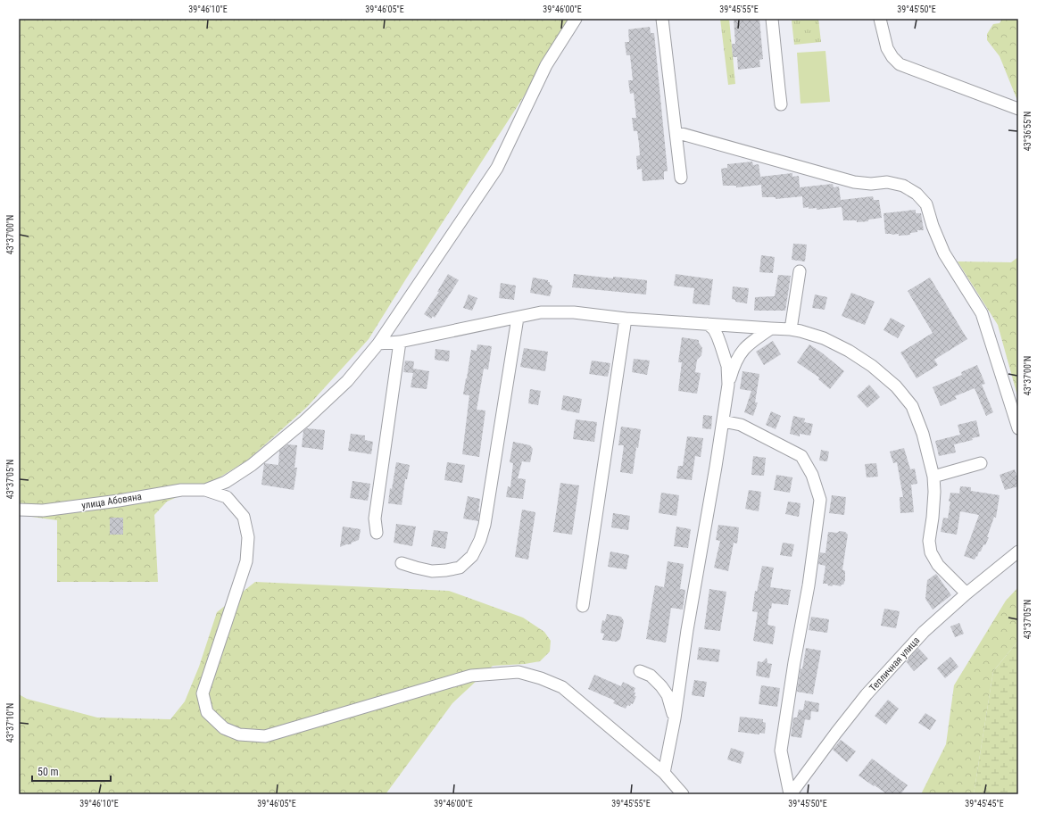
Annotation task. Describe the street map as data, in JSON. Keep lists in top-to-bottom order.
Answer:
{
  "streets": {
    "street": ["улица Абовяна", "Тепличная улица"]
  },
  "scale_bar": "50 m",
  "coordinates": [
    "39°46'10\"E",
    "39°46'05\"E",
    "39°46'00\"E",
    "39°45'55\"E",
    "39°45'50\"E",
    "43°36'55\"N",
    "43°37'00\"N",
    "43°37'05\"N",
    "43°37'10\"N",
    "39°45'45\"E"
  ]
}
